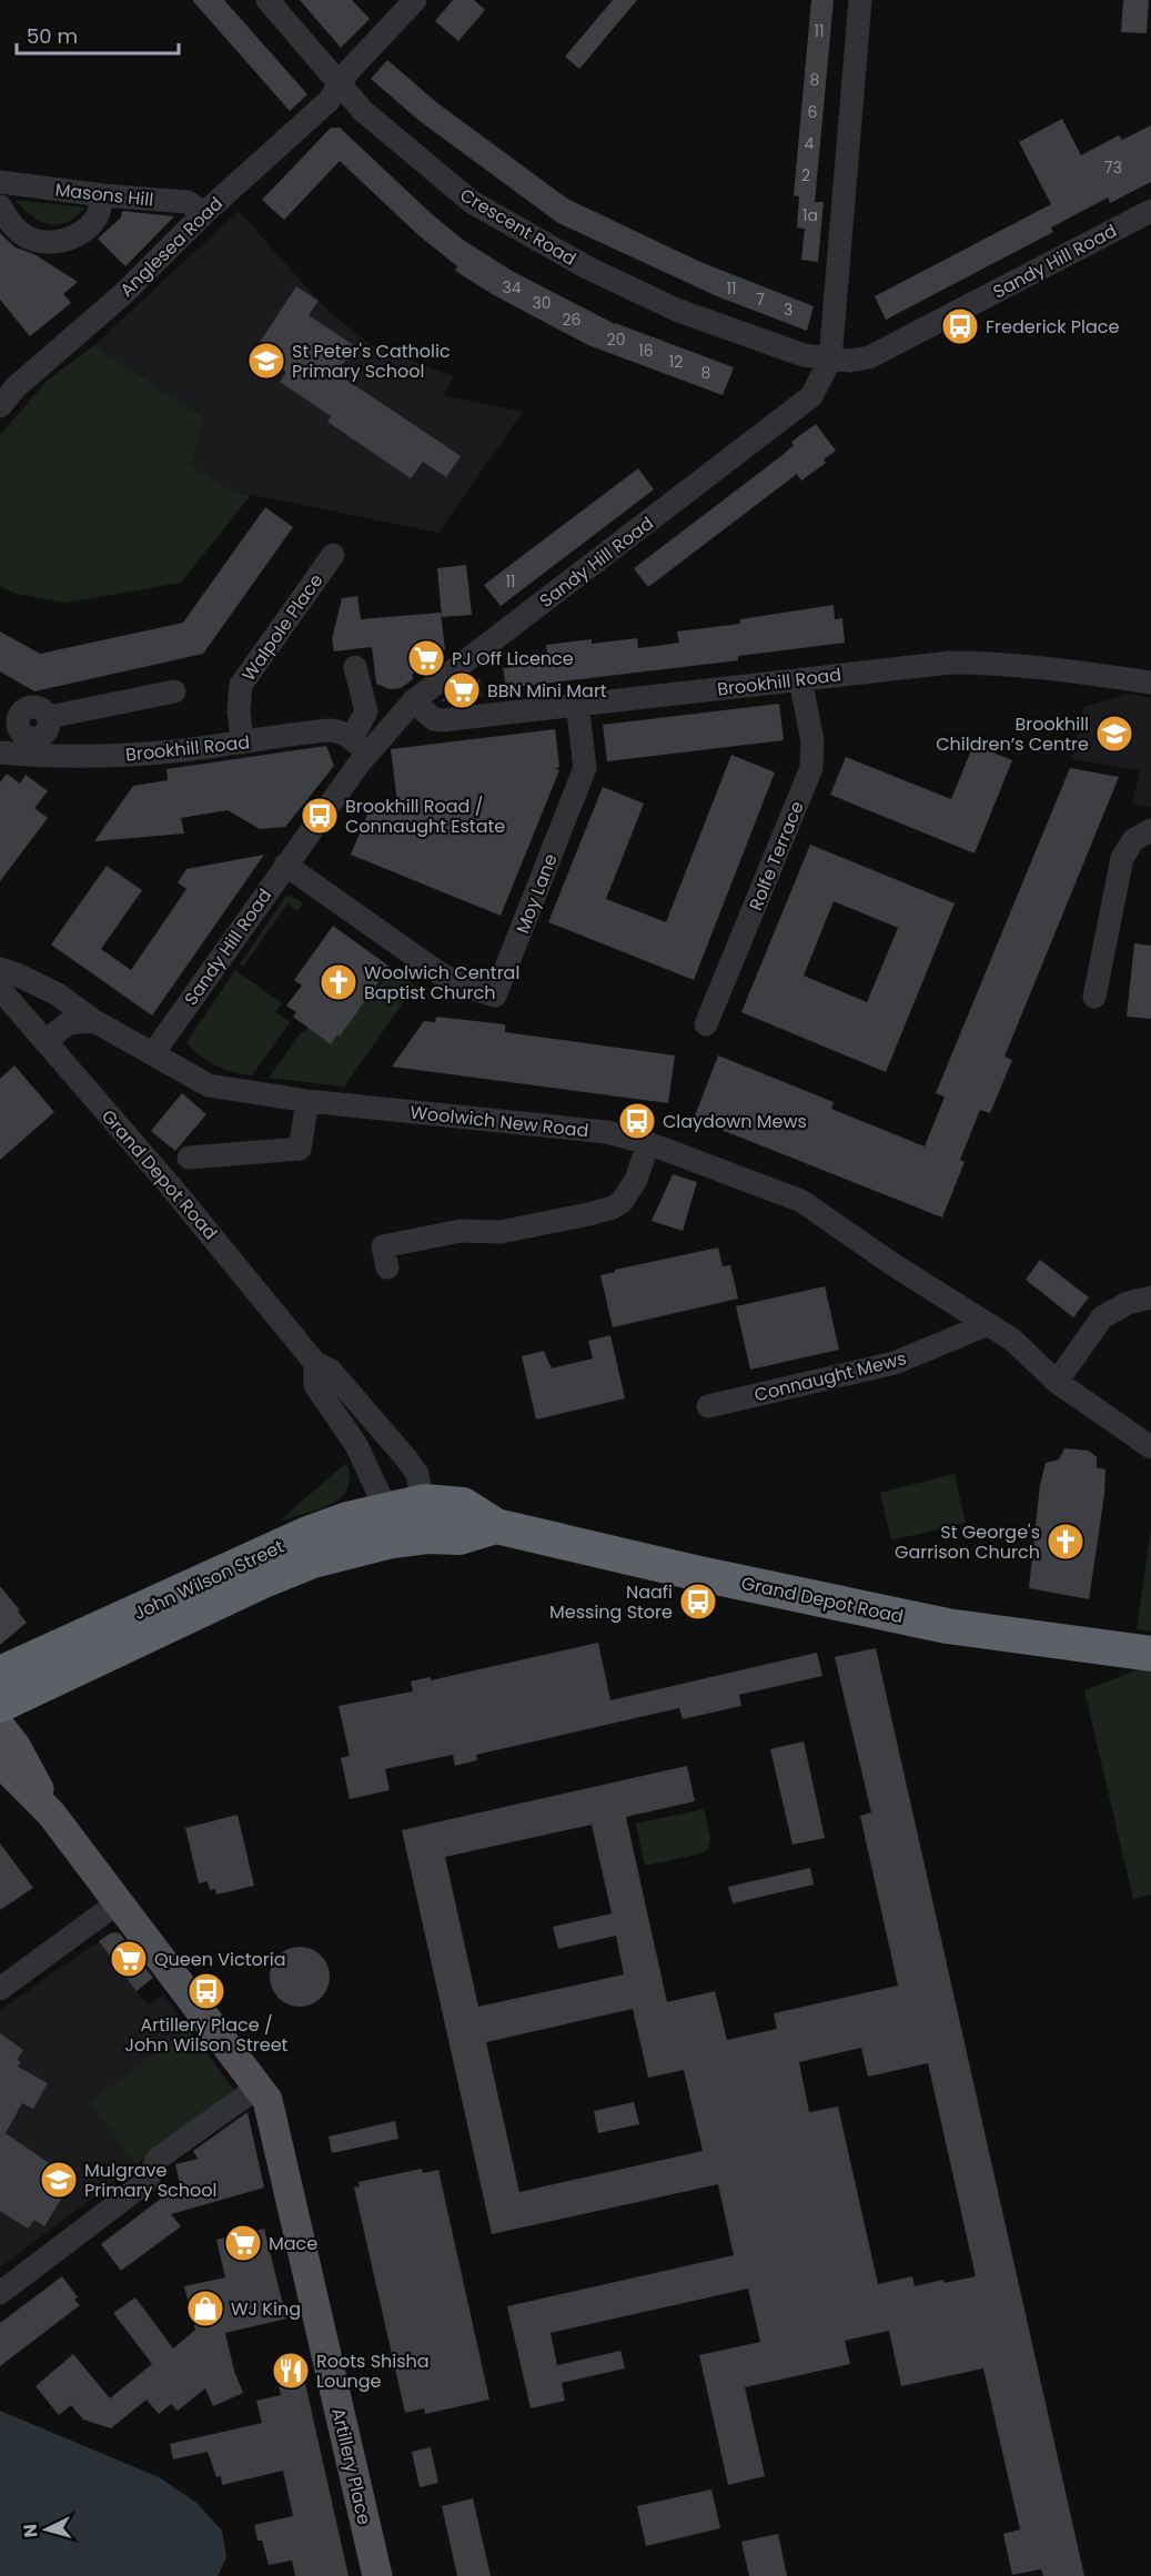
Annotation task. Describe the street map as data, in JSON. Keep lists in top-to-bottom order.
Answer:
{
  "streets": {
    "highway": ["Grand Depot Road", "John Wilson Street"],
    "main road": ["Artillery Place"],
    "street": [
      "Masons Hill",
      "Crescent Road",
      "Anglesea Road",
      "Sandy Hill Road",
      "Walpole Place",
      "Brookhill Road",
      "Rolfe Terrace",
      "Moy Lane",
      "Woolwich New Road",
      "Connaught Mews"
    ]
  },
  "crossings": [
    ["Masons Hill", "Anglesea Road"],
    ["Crescent Road", "Anglesea Road"],
    ["Crescent Road", "Sandy Hill Road"],
    ["Sandy Hill Road", "Brookhill Road"],
    ["Sandy Hill Road", "Moy Lane"],
    ["Sandy Hill Road", "Woolwich New Road"],
    ["Walpole Place", "Brookhill Road"],
    ["Brookhill Road", "Rolfe Terrace"],
    ["Brookhill Road", "Moy Lane"],
    ["Woolwich New Road", "Connaught Mews"],
    ["Grand Depot Road", "John Wilson Street"]
  ],
  "places": {
    "bus stop": [
      "Frederick Place",
      "Brookhill Road / Connaught Estate",
      "Claydown Mews",
      "Naafi Messing Store",
      "Artillery Place / John Wilson Street"
    ],
    "school or university": ["St Peter's Catholic Primary School", "Brookhill Children’s Centre", "Mulgrave Primary School"],
    "supermarket": [
      "PJ Off Licence",
      "BBN Mini Mart",
      "Queen Victoria",
      "Mace"
    ],
    "church": ["Woolwich Central Baptist Church", "St George's Garrison Church"],
    "shop": ["WJ King"],
    "restaurant": ["Roots Shisha Lounge"]
  },
  "house_numbers": [
    "11",
    "8",
    "6",
    "4",
    "73",
    "2",
    "1a",
    "34",
    "11",
    "7",
    "30",
    "3",
    "26",
    "20",
    "16",
    "12",
    "8",
    "11"
  ],
  "scale_bar": "50 m",
  "north": "left"
}
